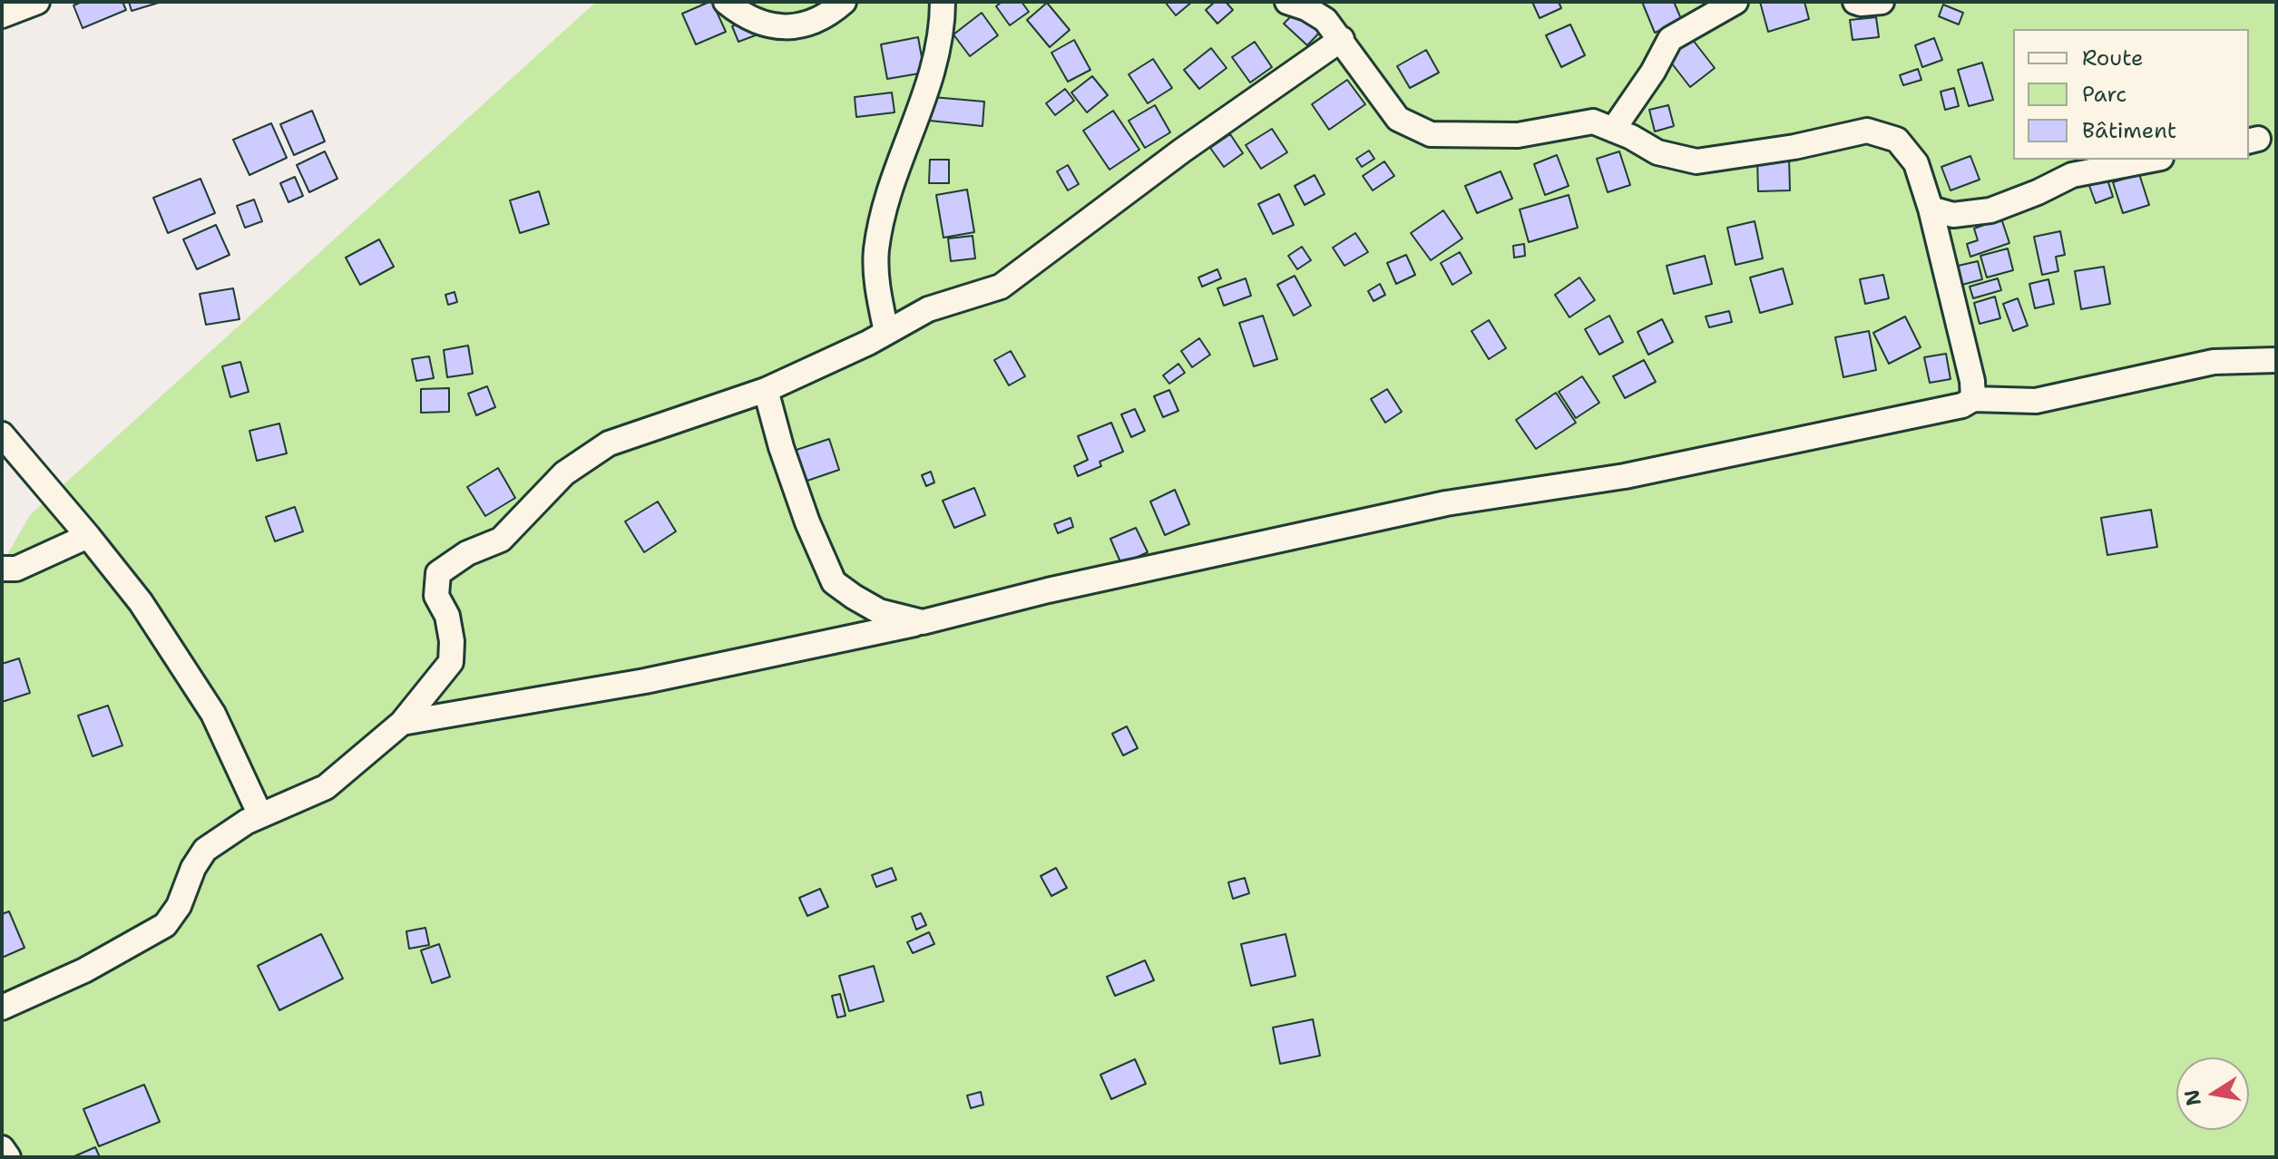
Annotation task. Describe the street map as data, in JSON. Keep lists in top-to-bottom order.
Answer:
{
  "legend": ["Route", "Parc", "Bâtiment"],
  "north": "left"
}
